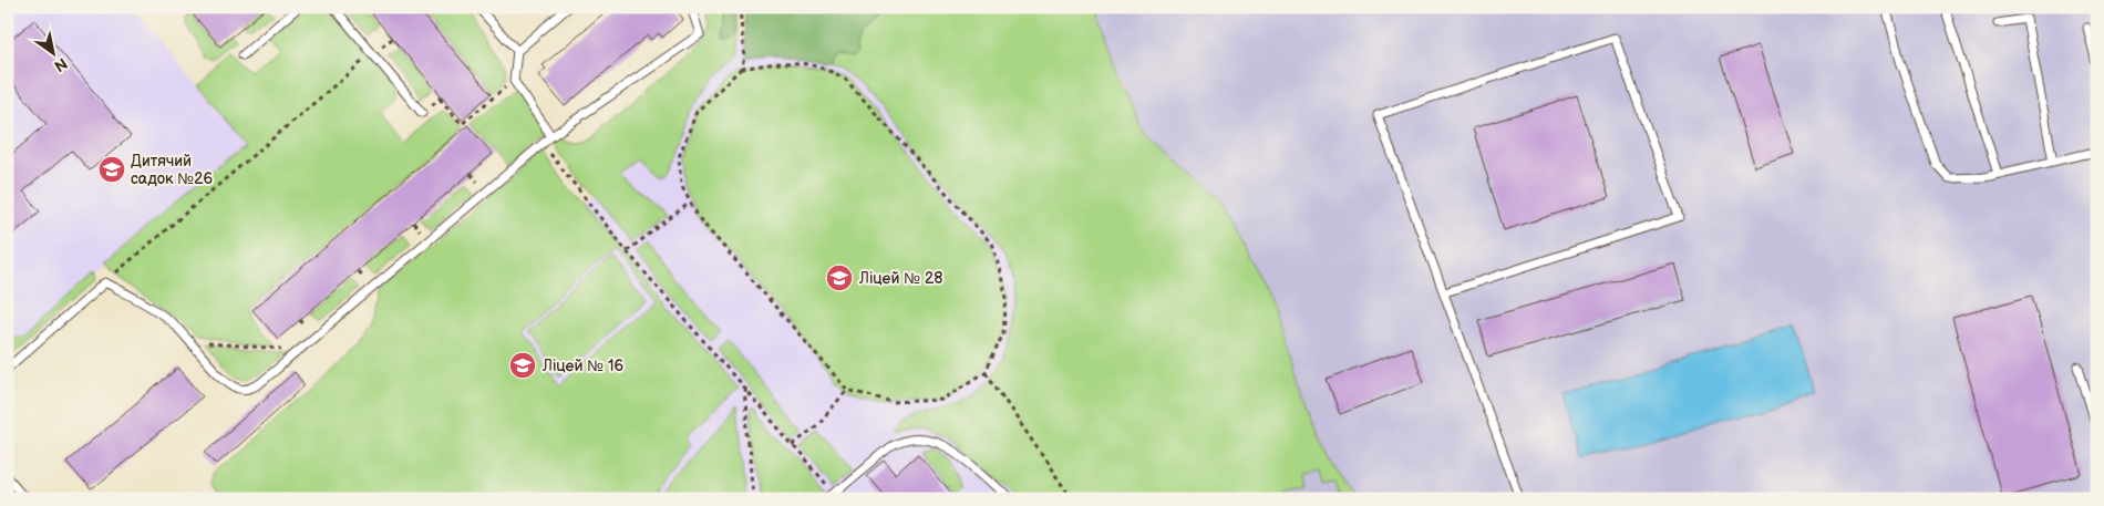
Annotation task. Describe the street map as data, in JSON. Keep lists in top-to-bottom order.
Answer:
{
  "places": {
    "school or university": ["Дитячий садок №26", "Ліцей № 28", "Ліцей № 16"]
  },
  "north": "bottom right"
}
